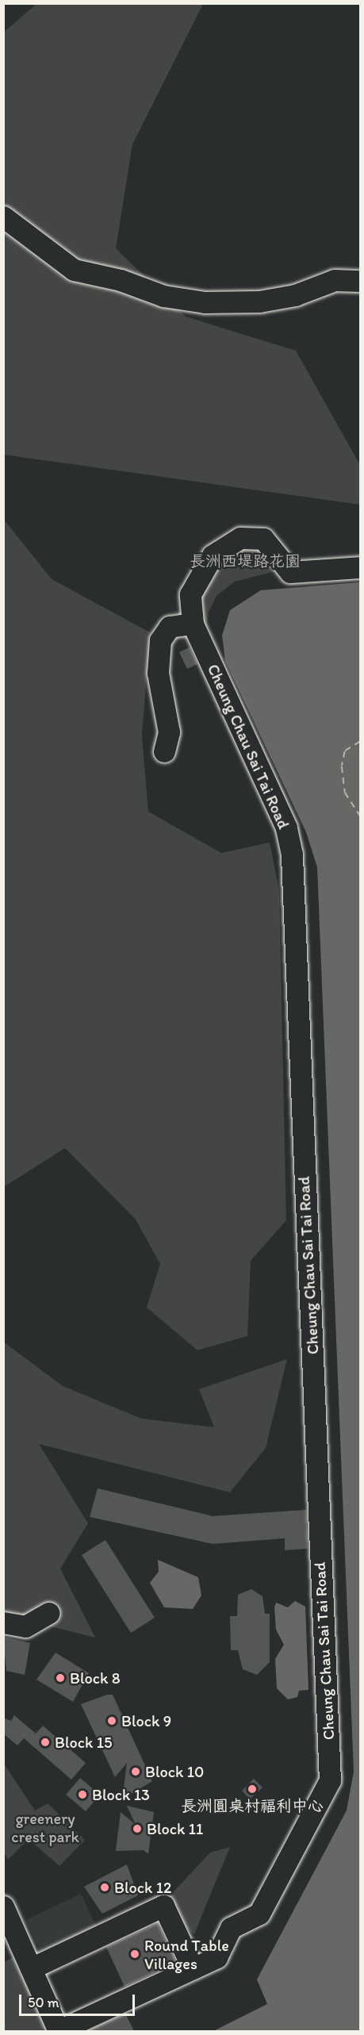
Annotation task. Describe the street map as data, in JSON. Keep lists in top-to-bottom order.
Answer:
{
  "streets": {
    "street": ["Cheung Chau Sai Tai Road"]
  },
  "parks": ["長洲西堤路花園", "greenery crest park"],
  "places": [
    "Block 8",
    "Block 9",
    "Block 15",
    "Block 10",
    "長洲圓桌村福利中心",
    "Block 13",
    "Block 11",
    "Block 12",
    "Round Table Villages"
  ],
  "scale_bar": "50 m"
}
